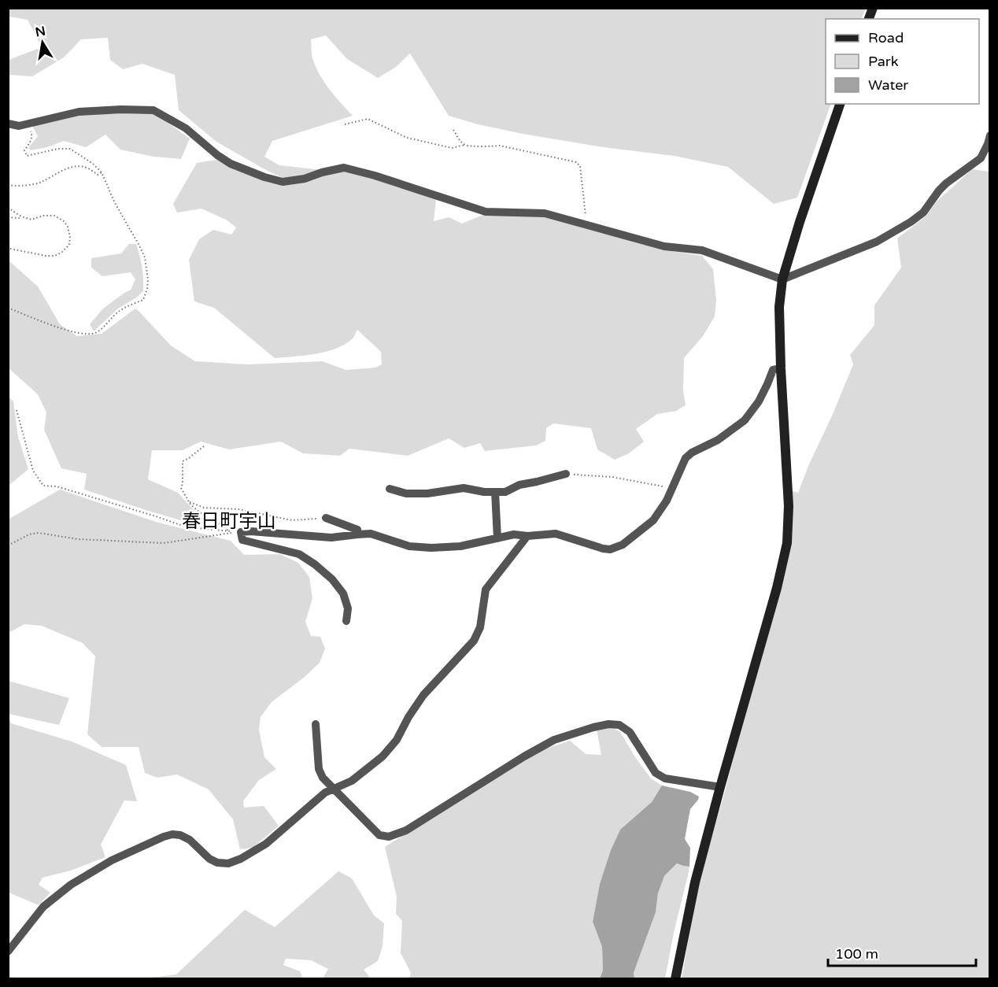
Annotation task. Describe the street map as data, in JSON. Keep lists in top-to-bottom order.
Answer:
{
  "districts": ["春日町宇山"],
  "legend": ["Road", "Park", "Water"],
  "scale_bar": "100 m",
  "north": "top"
}
